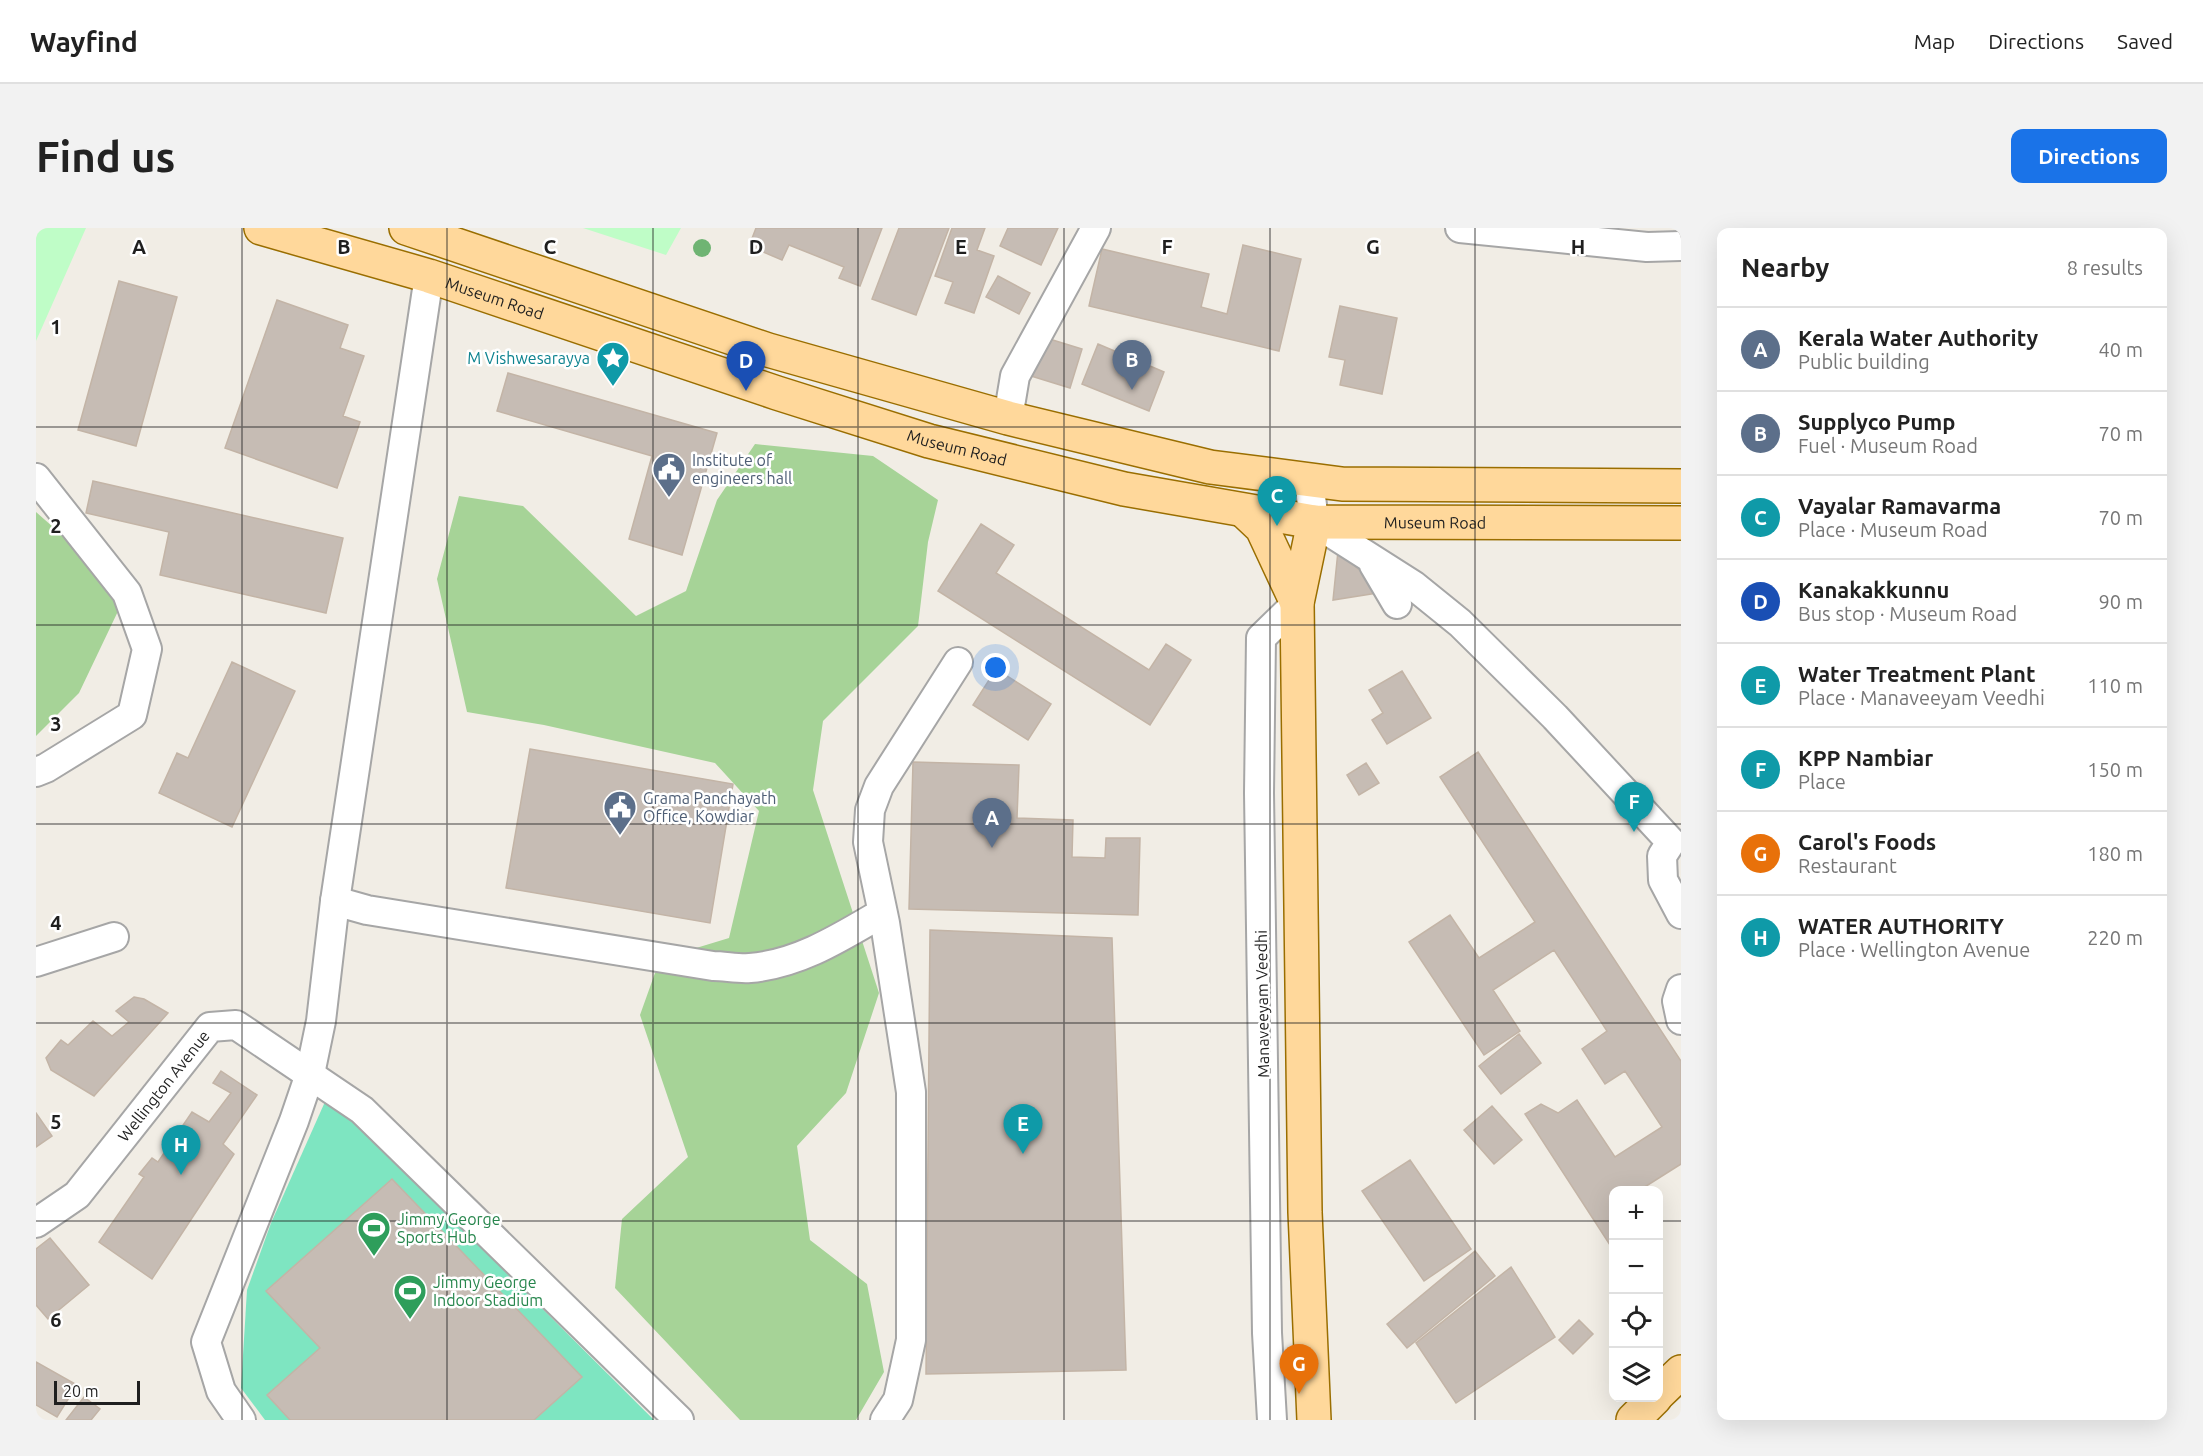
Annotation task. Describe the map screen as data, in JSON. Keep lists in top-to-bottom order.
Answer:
{
  "streets": {
    "main road": ["Museum Road"],
    "street": ["Manaveeyam Veedhi", "Wellington Avenue"]
  },
  "places": {
    "place": ["M Vishwesarayya"],
    "public building": ["Institute of engineers hall", "Grama Panchayath Office, Kowdiar"],
    "sports": ["Jimmy George Sports Hub", "Jimmy George Indoor Stadium"]
  },
  "scale_bar": "20 m",
  "page": {
    "header": "Wayfind",
    "nav": ["Map", "Directions", "Saved"],
    "buttons": "Directions",
    "title": "Find us",
    "heading": ["Nearby", "8 results"],
    "list": [
      {
        "mark": "A",
        "name": "Kerala Water Authority",
        "note": "Public building",
        "value": "40 m"
      },
      {
        "mark": "B",
        "name": "Supplyco Pump",
        "note": "Fuel · Museum Road",
        "value": "70 m"
      },
      {
        "mark": "C",
        "name": "Vayalar Ramavarma",
        "note": "Place · Museum Road",
        "value": "70 m"
      },
      {
        "mark": "D",
        "name": "Kanakakkunnu",
        "note": "Bus stop · Museum Road",
        "value": "90 m"
      },
      {
        "mark": "E",
        "name": "Water Treatment Plant",
        "note": "Place · Manaveeyam Veedhi",
        "value": "110 m"
      },
      {
        "mark": "F",
        "name": "KPP Nambiar",
        "note": "Place",
        "value": "150 m"
      },
      {
        "mark": "G",
        "name": "Carol's Foods",
        "note": "Restaurant",
        "value": "180 m"
      },
      {
        "mark": "H",
        "name": "WATER AUTHORITY",
        "note": "Place · Wellington Avenue",
        "value": "220 m"
      }
    ],
    "pins": [
      "B",
      "D",
      "C",
      "F",
      "A",
      "E",
      "H",
      "G"
    ],
    "map_buttons": ["+", "−"],
    "scale": "20 m"
  },
  "grid": {
    "columns": [
      "A",
      "B",
      "C",
      "D",
      "E",
      "F",
      "G",
      "H"
    ],
    "rows": [
      "1",
      "2",
      "3",
      "4",
      "5",
      "6"
    ]
  }
}
